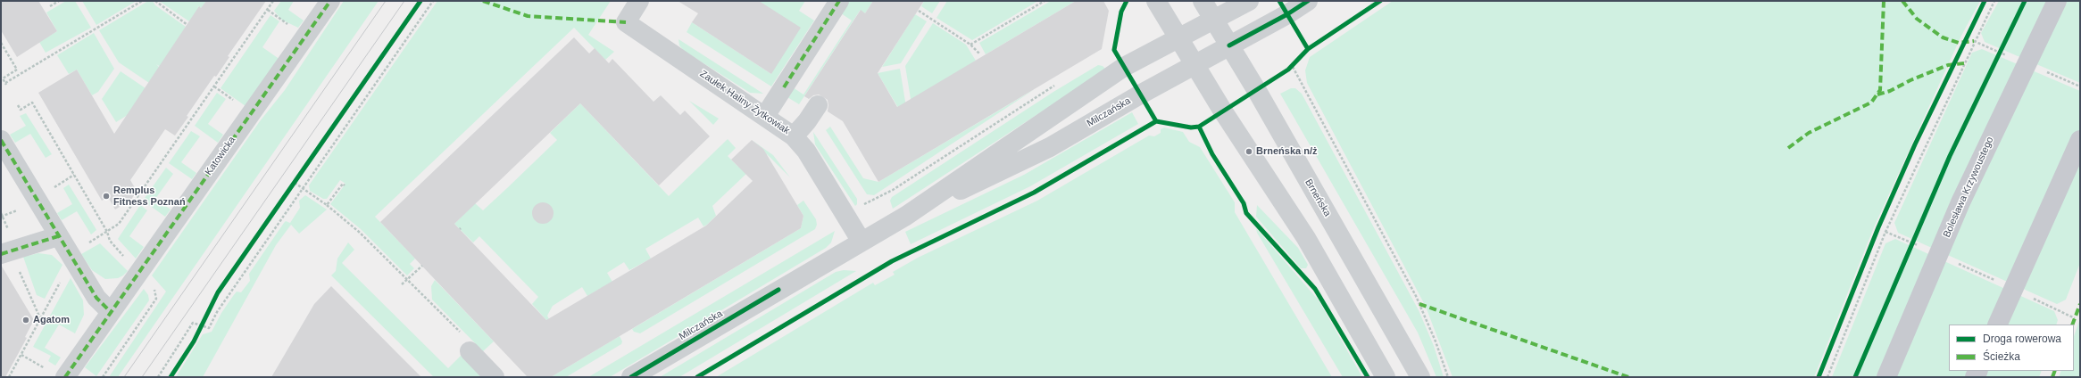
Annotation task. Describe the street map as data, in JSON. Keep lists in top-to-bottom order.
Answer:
{
  "streets": {
    "main road": ["Bolesława Krzywoustego"],
    "street": [
      "Zaułek Haliny Żytkowiak",
      "Milczańska",
      "Katowicka",
      "Brneńska"
    ]
  },
  "crossings": [
    ["Zaułek Haliny Żytkowiak", "Milczańska"],
    ["Milczańska", "Brneńska"]
  ],
  "places": ["Brneńska n/ż", "Remplus Fitness Poznań", "Agatom"],
  "legend": ["Droga rowerowa", "Ścieżka"]
}
